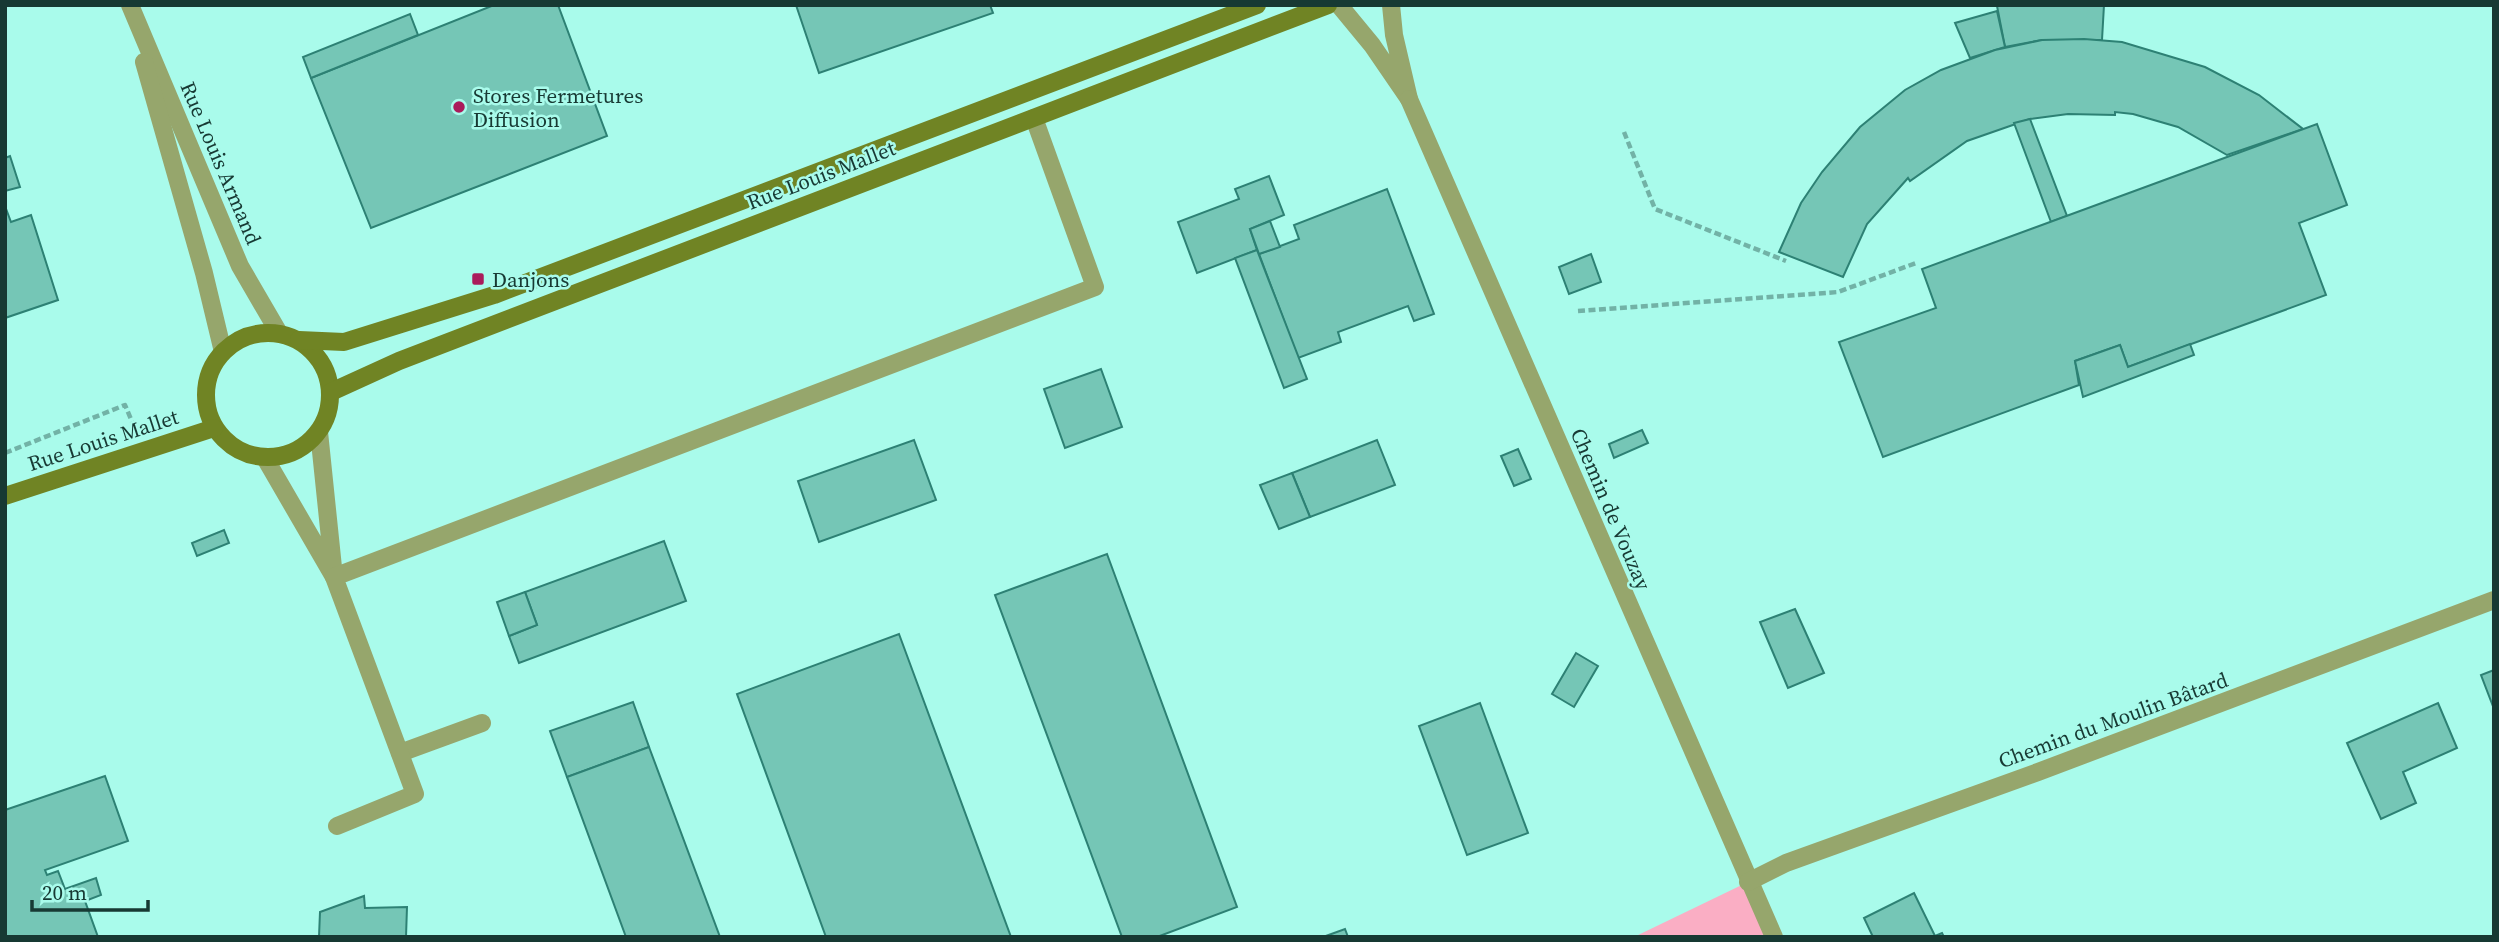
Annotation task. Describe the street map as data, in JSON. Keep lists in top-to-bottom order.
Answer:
{
  "streets": {
    "main road": ["Rue Louis Mallet"],
    "street": ["Rue Louis Armand", "Chemin de Vouzay", "Chemin du Moulin Bâtard"]
  },
  "crossings": [
    ["Rue Louis Armand", "Rue Louis Mallet"],
    ["Chemin de Vouzay", "Chemin du Moulin Bâtard"]
  ],
  "places": {
    "other": ["Stores Fermetures Diffusion"],
    "transit": ["Danjons"]
  },
  "scale_bar": "20 m"
}
